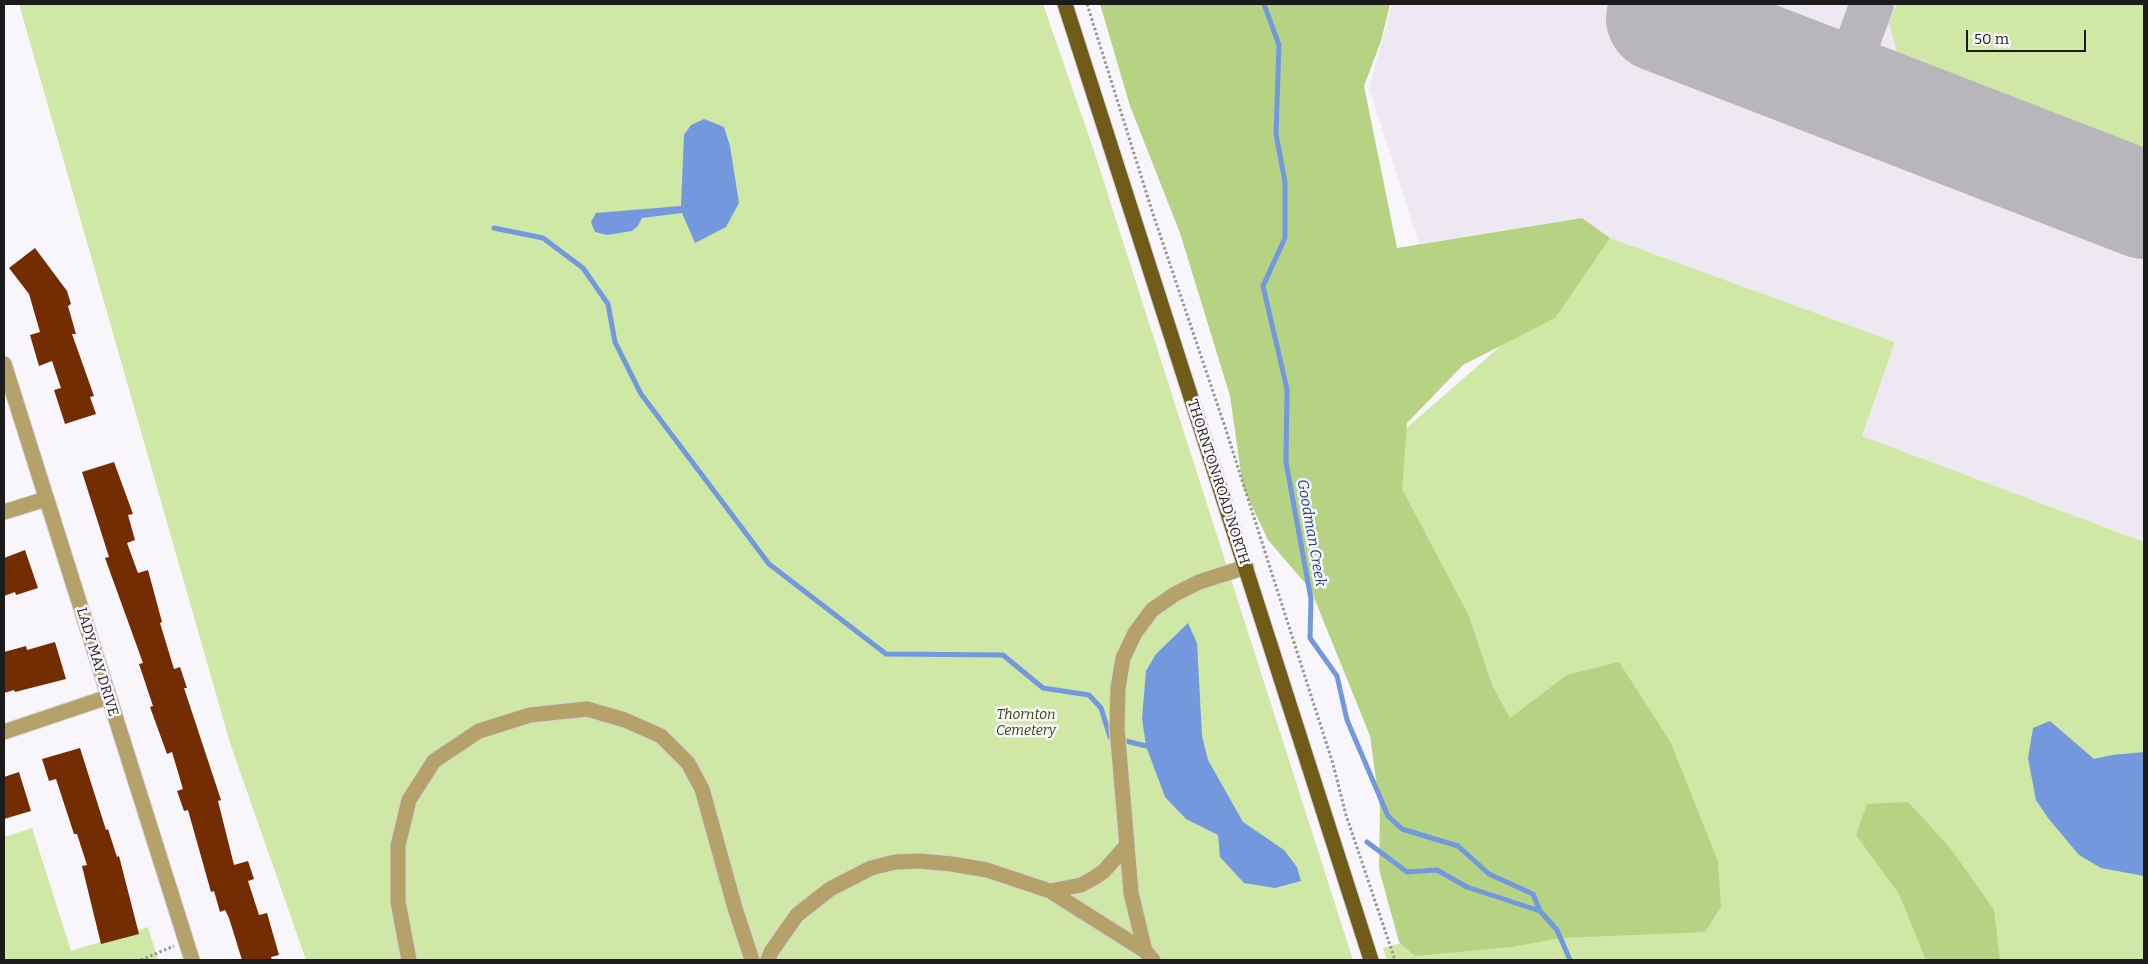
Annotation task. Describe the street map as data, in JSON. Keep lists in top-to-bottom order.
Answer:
{
  "streets": {
    "main road": ["THORNTON ROAD NORTH"],
    "street": ["LADY MAY DRIVE"]
  },
  "water": ["Goodman Creek"],
  "parks": ["Thornton Cemetery"],
  "scale_bar": "50 m"
}
